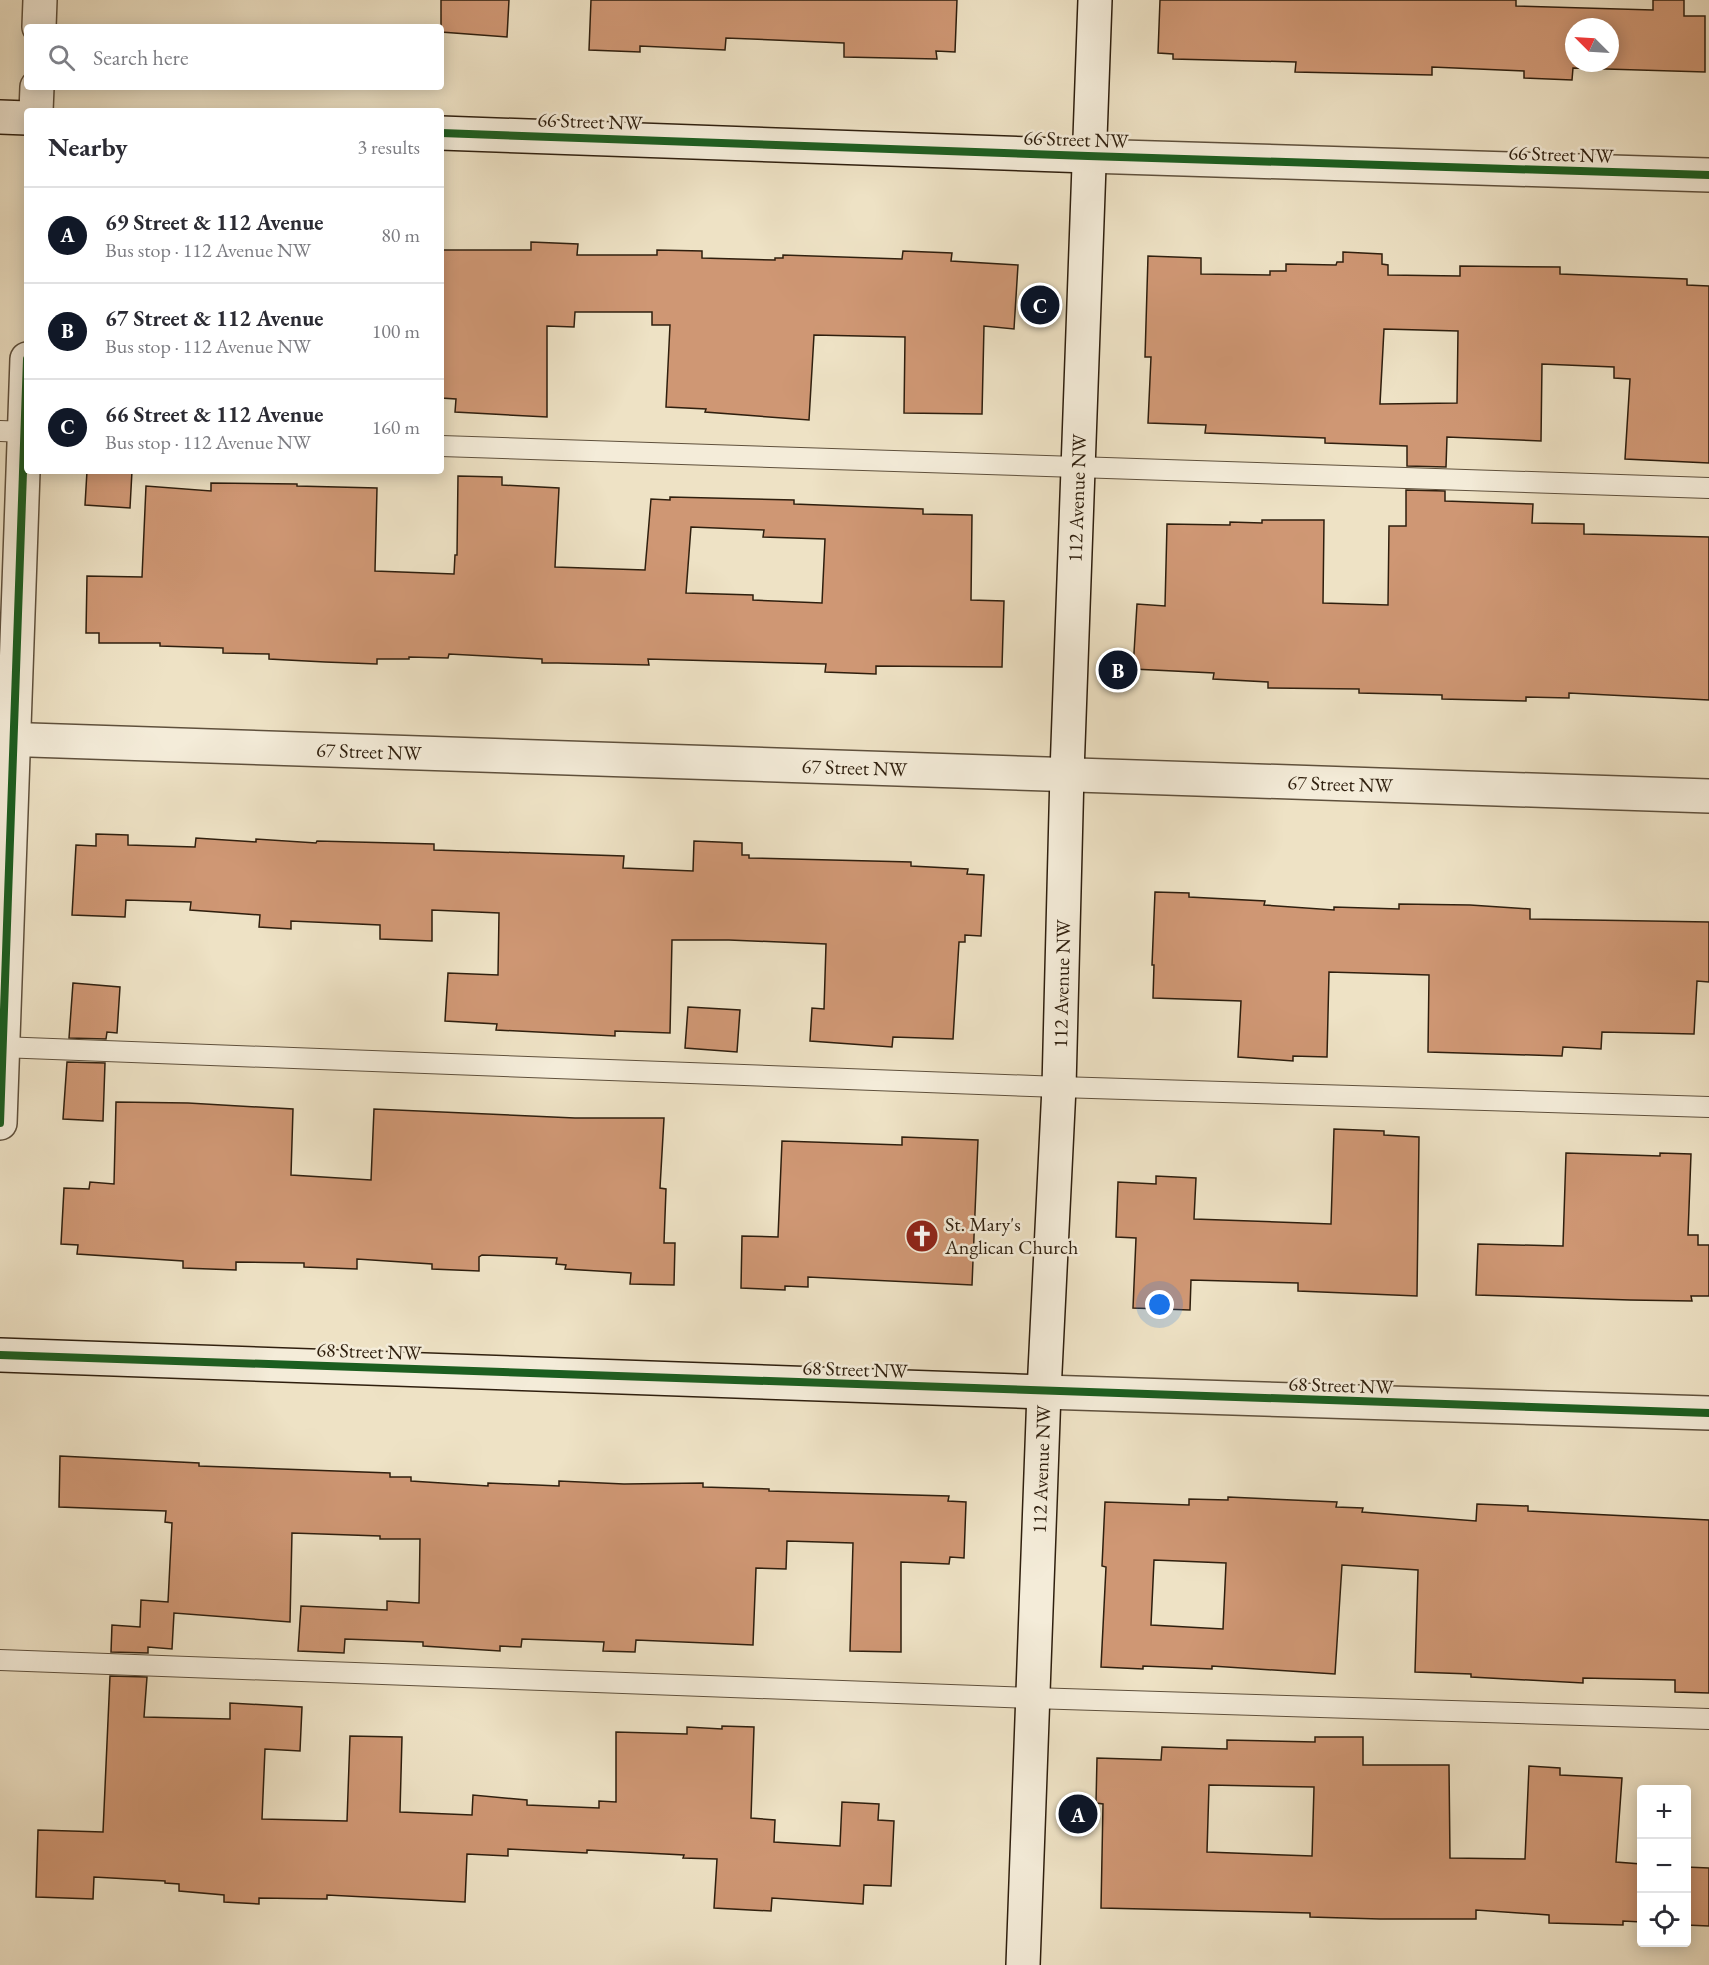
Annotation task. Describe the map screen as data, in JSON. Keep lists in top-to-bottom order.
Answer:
{
  "streets": {
    "street": [
      "66 Street NW",
      "112 Avenue NW",
      "67 Street NW",
      "68 Street NW"
    ]
  },
  "crossings": [
    ["66 Street NW", "112 Avenue NW"],
    ["112 Avenue NW", "67 Street NW"],
    ["112 Avenue NW", "68 Street NW"]
  ],
  "places": {
    "church": ["St. Mary's Anglican Church"]
  },
  "north": "top left",
  "page": {
    "search": "Search here",
    "heading": ["Nearby", "3 results"],
    "list": [
      {
        "mark": "A",
        "name": "69 Street & 112 Avenue",
        "note": "Bus stop · 112 Avenue NW",
        "value": "80 m"
      },
      {
        "mark": "B",
        "name": "67 Street & 112 Avenue",
        "note": "Bus stop · 112 Avenue NW",
        "value": "100 m"
      },
      {
        "mark": "C",
        "name": "66 Street & 112 Avenue",
        "note": "Bus stop · 112 Avenue NW",
        "value": "160 m"
      }
    ],
    "pins": ["C", "B", "A"],
    "map_buttons": ["+", "−"]
  }
}
